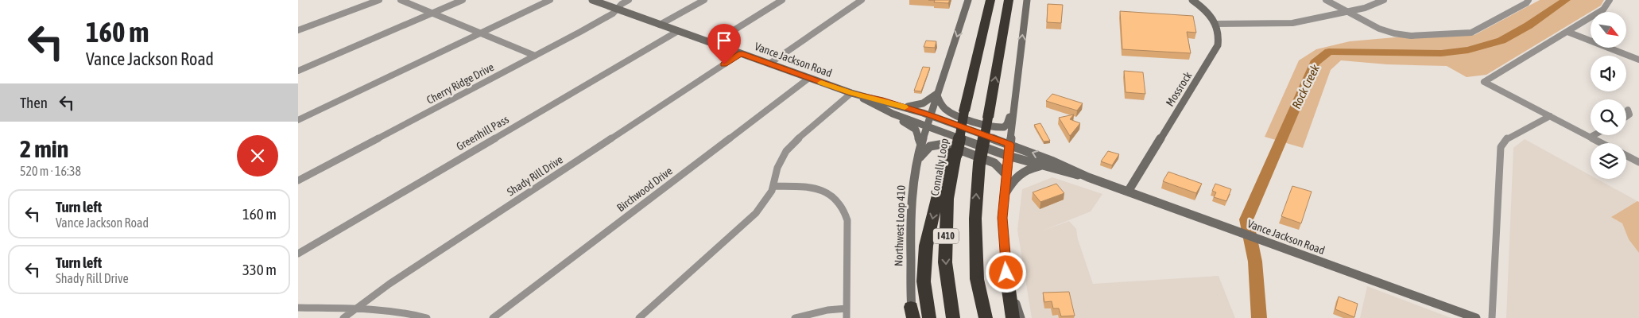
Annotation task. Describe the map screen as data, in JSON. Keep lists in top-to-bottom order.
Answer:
{
  "streets": {
    "highway": ["Connally Loop", "I 410"],
    "main road": ["Vance Jackson Road", "Mossrock", "Northwest Loop 410"],
    "street": [
      "Cherry Ridge Drive",
      "Greenhill Pass",
      "Shady Rill Drive",
      "Birchwood Drive"
    ]
  },
  "crossings": [
    ["Vance Jackson Road", "Cherry Ridge Drive"],
    ["Vance Jackson Road", "Mossrock"],
    ["Vance Jackson Road", "Greenhill Pass"],
    ["Vance Jackson Road", "Shady Rill Drive"],
    ["Vance Jackson Road", "Birchwood Drive"],
    ["Vance Jackson Road", "Northwest Loop 410"]
  ],
  "water": ["Rock Creek"],
  "north": "bottom right",
  "page": {
    "turn": ["160 m", "Vance Jackson Road"],
    "then": "Then",
    "heading": ["2 min", "520 m · 16:38"],
    "list": [
      {
        "name": "Turn left",
        "note": "Vance Jackson Road",
        "value": "160 m"
      },
      {
        "name": "Turn left",
        "note": "Shady Rill Drive",
        "value": "330 m"
      }
    ]
  }
}
